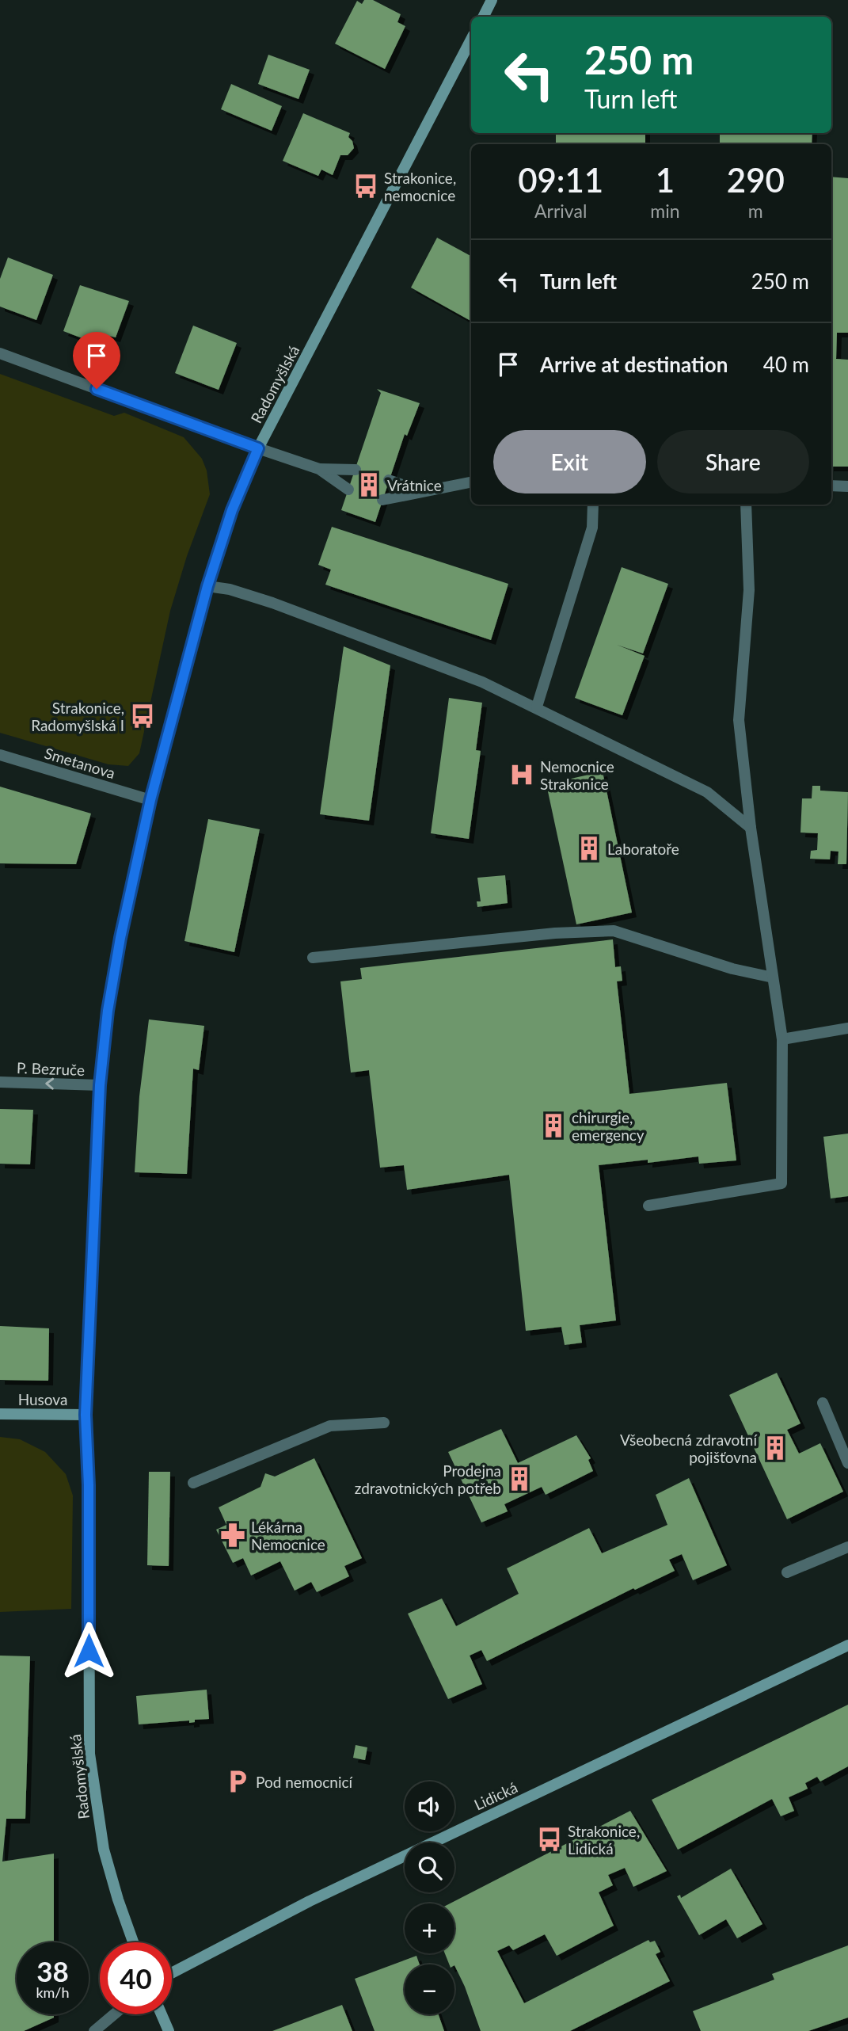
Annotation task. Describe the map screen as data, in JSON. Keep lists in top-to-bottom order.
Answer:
{
  "streets": {
    "street": [
      "Radomyšlská",
      "Smetanova",
      "P. Bezruče",
      "Husova",
      "Lidická"
    ]
  },
  "crossings": [
    ["Radomyšlská", "Smetanova"],
    ["Radomyšlská", "P. Bezruče"],
    ["Radomyšlská", "Husova"]
  ],
  "one_way": ["P. Bezruče"],
  "places": {
    "bus stop": ["Strakonice, nemocnice", "Strakonice, Radomyšlská I", "Strakonice, Lidická"],
    "building": [
      "Vrátnice",
      "Laboratoře",
      "chirurgie, emergency",
      "Všeobecná zdravotní pojišťovna",
      "Prodejna zdravotnických potřeb"
    ],
    "hospital": ["Nemocnice Strakonice"],
    "pharmacy": ["Lékárna Nemocnice"],
    "parking": ["Pod nemocnicí"]
  },
  "page": {
    "turn": ["250 m", "Turn left"],
    "eta": [
      "09:11",
      "Arrival",
      "1",
      "min",
      "290",
      "m"
    ],
    "list": [
      {
        "name": "Turn left",
        "value": "250 m"
      },
      {
        "name": "Arrive at destination",
        "value": "40 m"
      }
    ],
    "buttons": ["Exit", "Share"],
    "map_buttons": ["+", "−"],
    "speed": "38 km/h",
    "limit": "40"
  }
}
